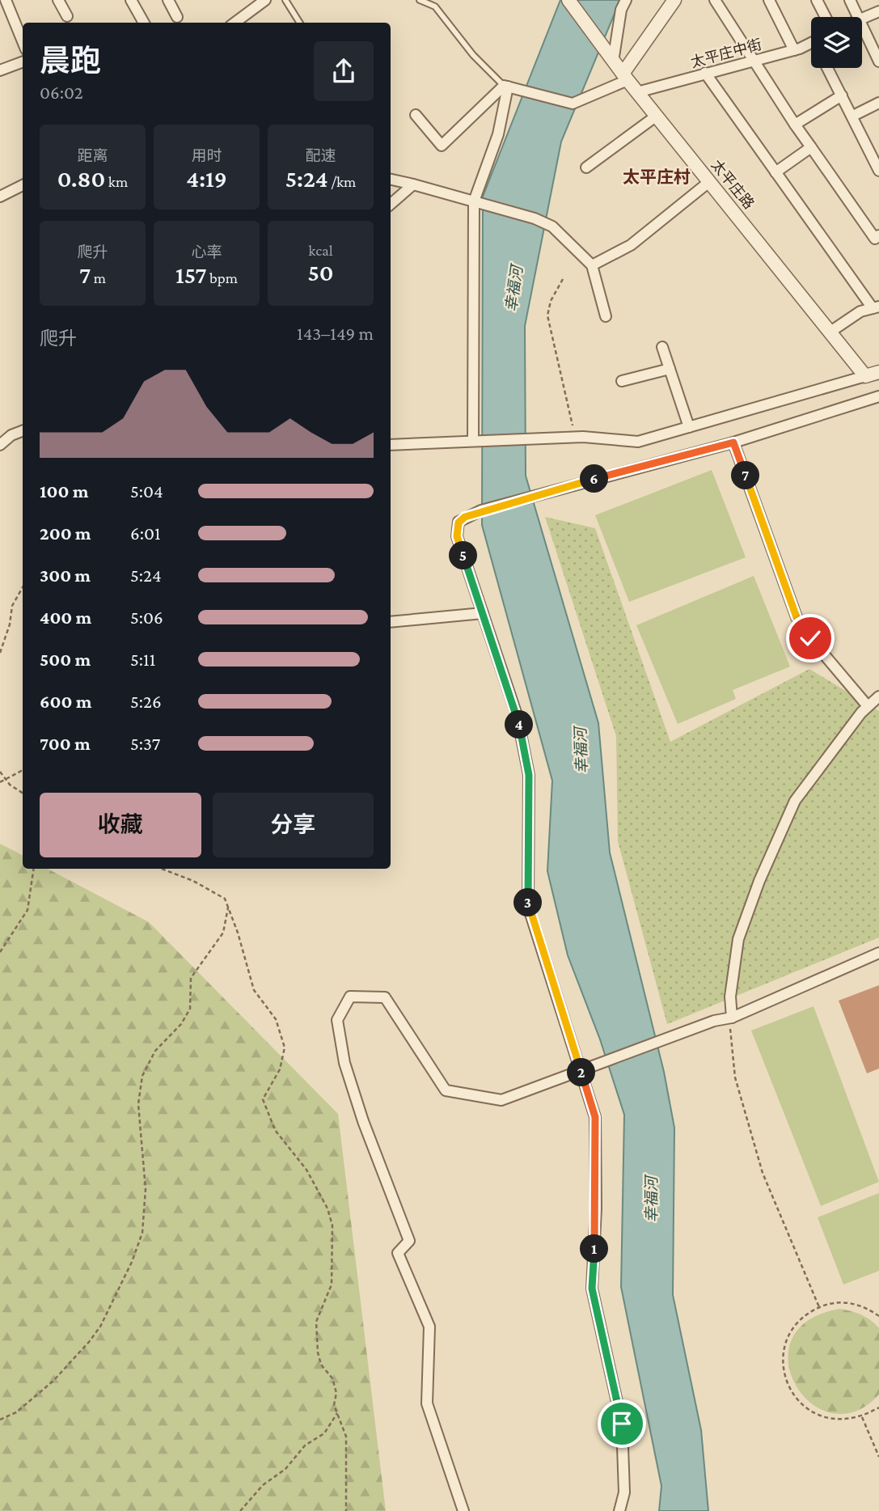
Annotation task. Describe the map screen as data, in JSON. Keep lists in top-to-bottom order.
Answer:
{
  "streets": {
    "street": ["太平庄中街", "太平庄路"]
  },
  "crossings": [
    ["太平庄中街", "太平庄路"]
  ],
  "districts": ["太平庄村"],
  "water": ["幸福河"],
  "page": {
    "heading": ["晨跑", "06:02"],
    "stats": [
      ["距离", "0.80 km"],
      ["用时", "4:19"],
      ["配速", "5:24 /km"],
      ["爬升", "7 m"],
      ["心率", "157 bpm"],
      ["kcal", "50"]
    ],
    "chart": ["爬升", "143–149 m"],
    "pins": [
      "7",
      "6",
      "5",
      "4",
      "3",
      "2",
      "1"
    ],
    "list": [
      {
        "name": "100 m",
        "note": "5:04"
      },
      {
        "name": "200 m",
        "note": "6:01"
      },
      {
        "name": "300 m",
        "note": "5:24"
      },
      {
        "name": "400 m",
        "note": "5:06"
      },
      {
        "name": "500 m",
        "note": "5:11"
      },
      {
        "name": "600 m",
        "note": "5:26"
      },
      {
        "name": "700 m",
        "note": "5:37"
      }
    ],
    "buttons": ["收藏", "分享"]
  }
}
